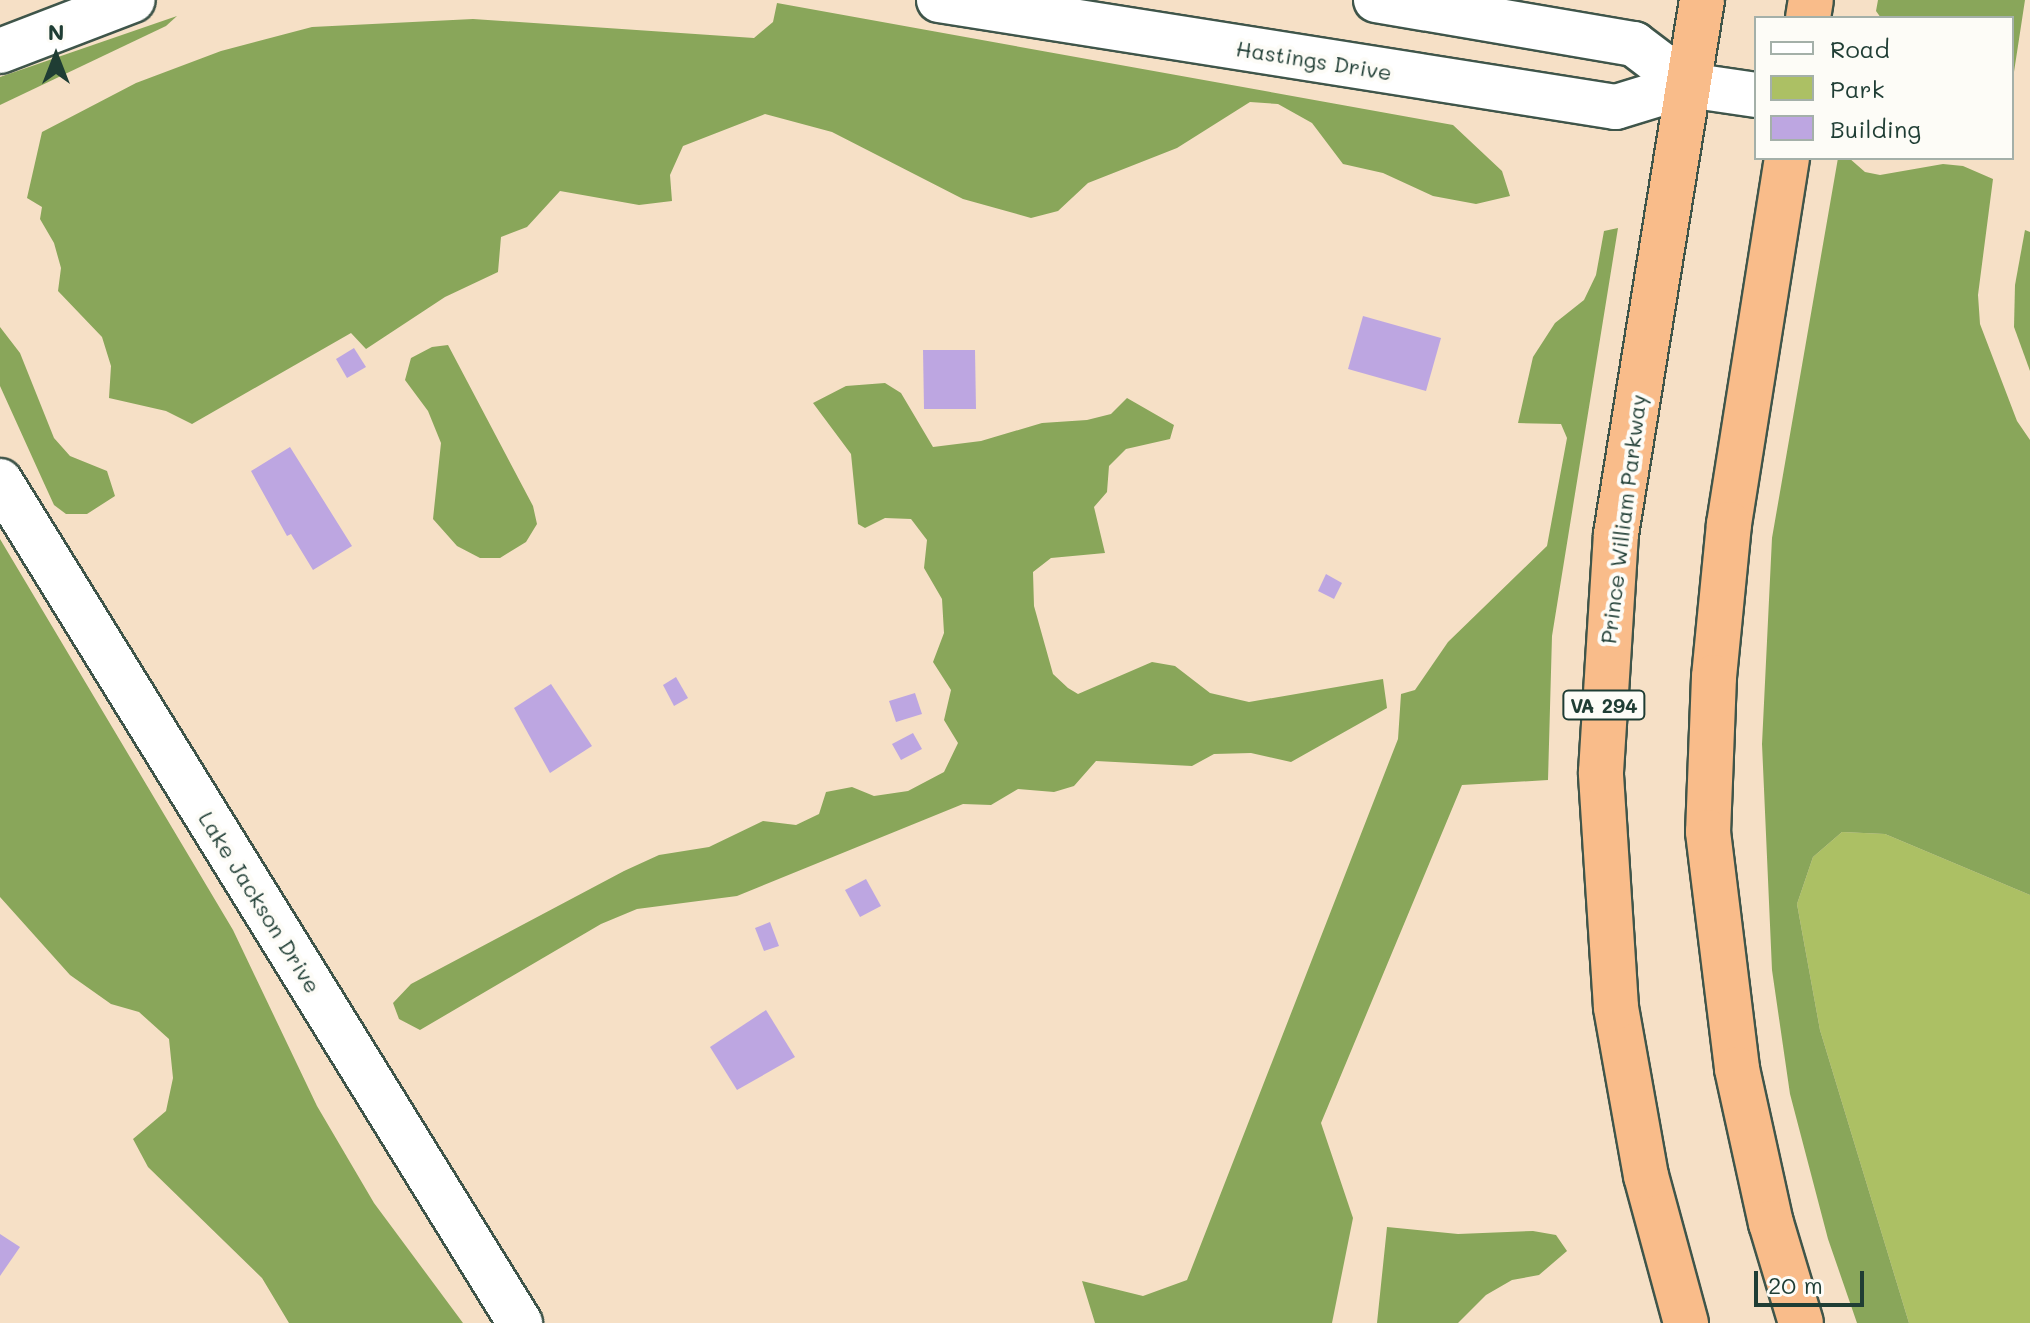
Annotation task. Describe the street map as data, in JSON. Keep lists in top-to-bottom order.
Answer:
{
  "streets": {
    "highway": ["Prince William Parkway", "VA 294"],
    "street": ["Hastings Drive", "Lake Jackson Drive"]
  },
  "crossings": [
    ["Hastings Drive", "Prince William Parkway"]
  ],
  "legend": ["Road", "Park", "Building"],
  "scale_bar": "20 m",
  "north": "top"
}
